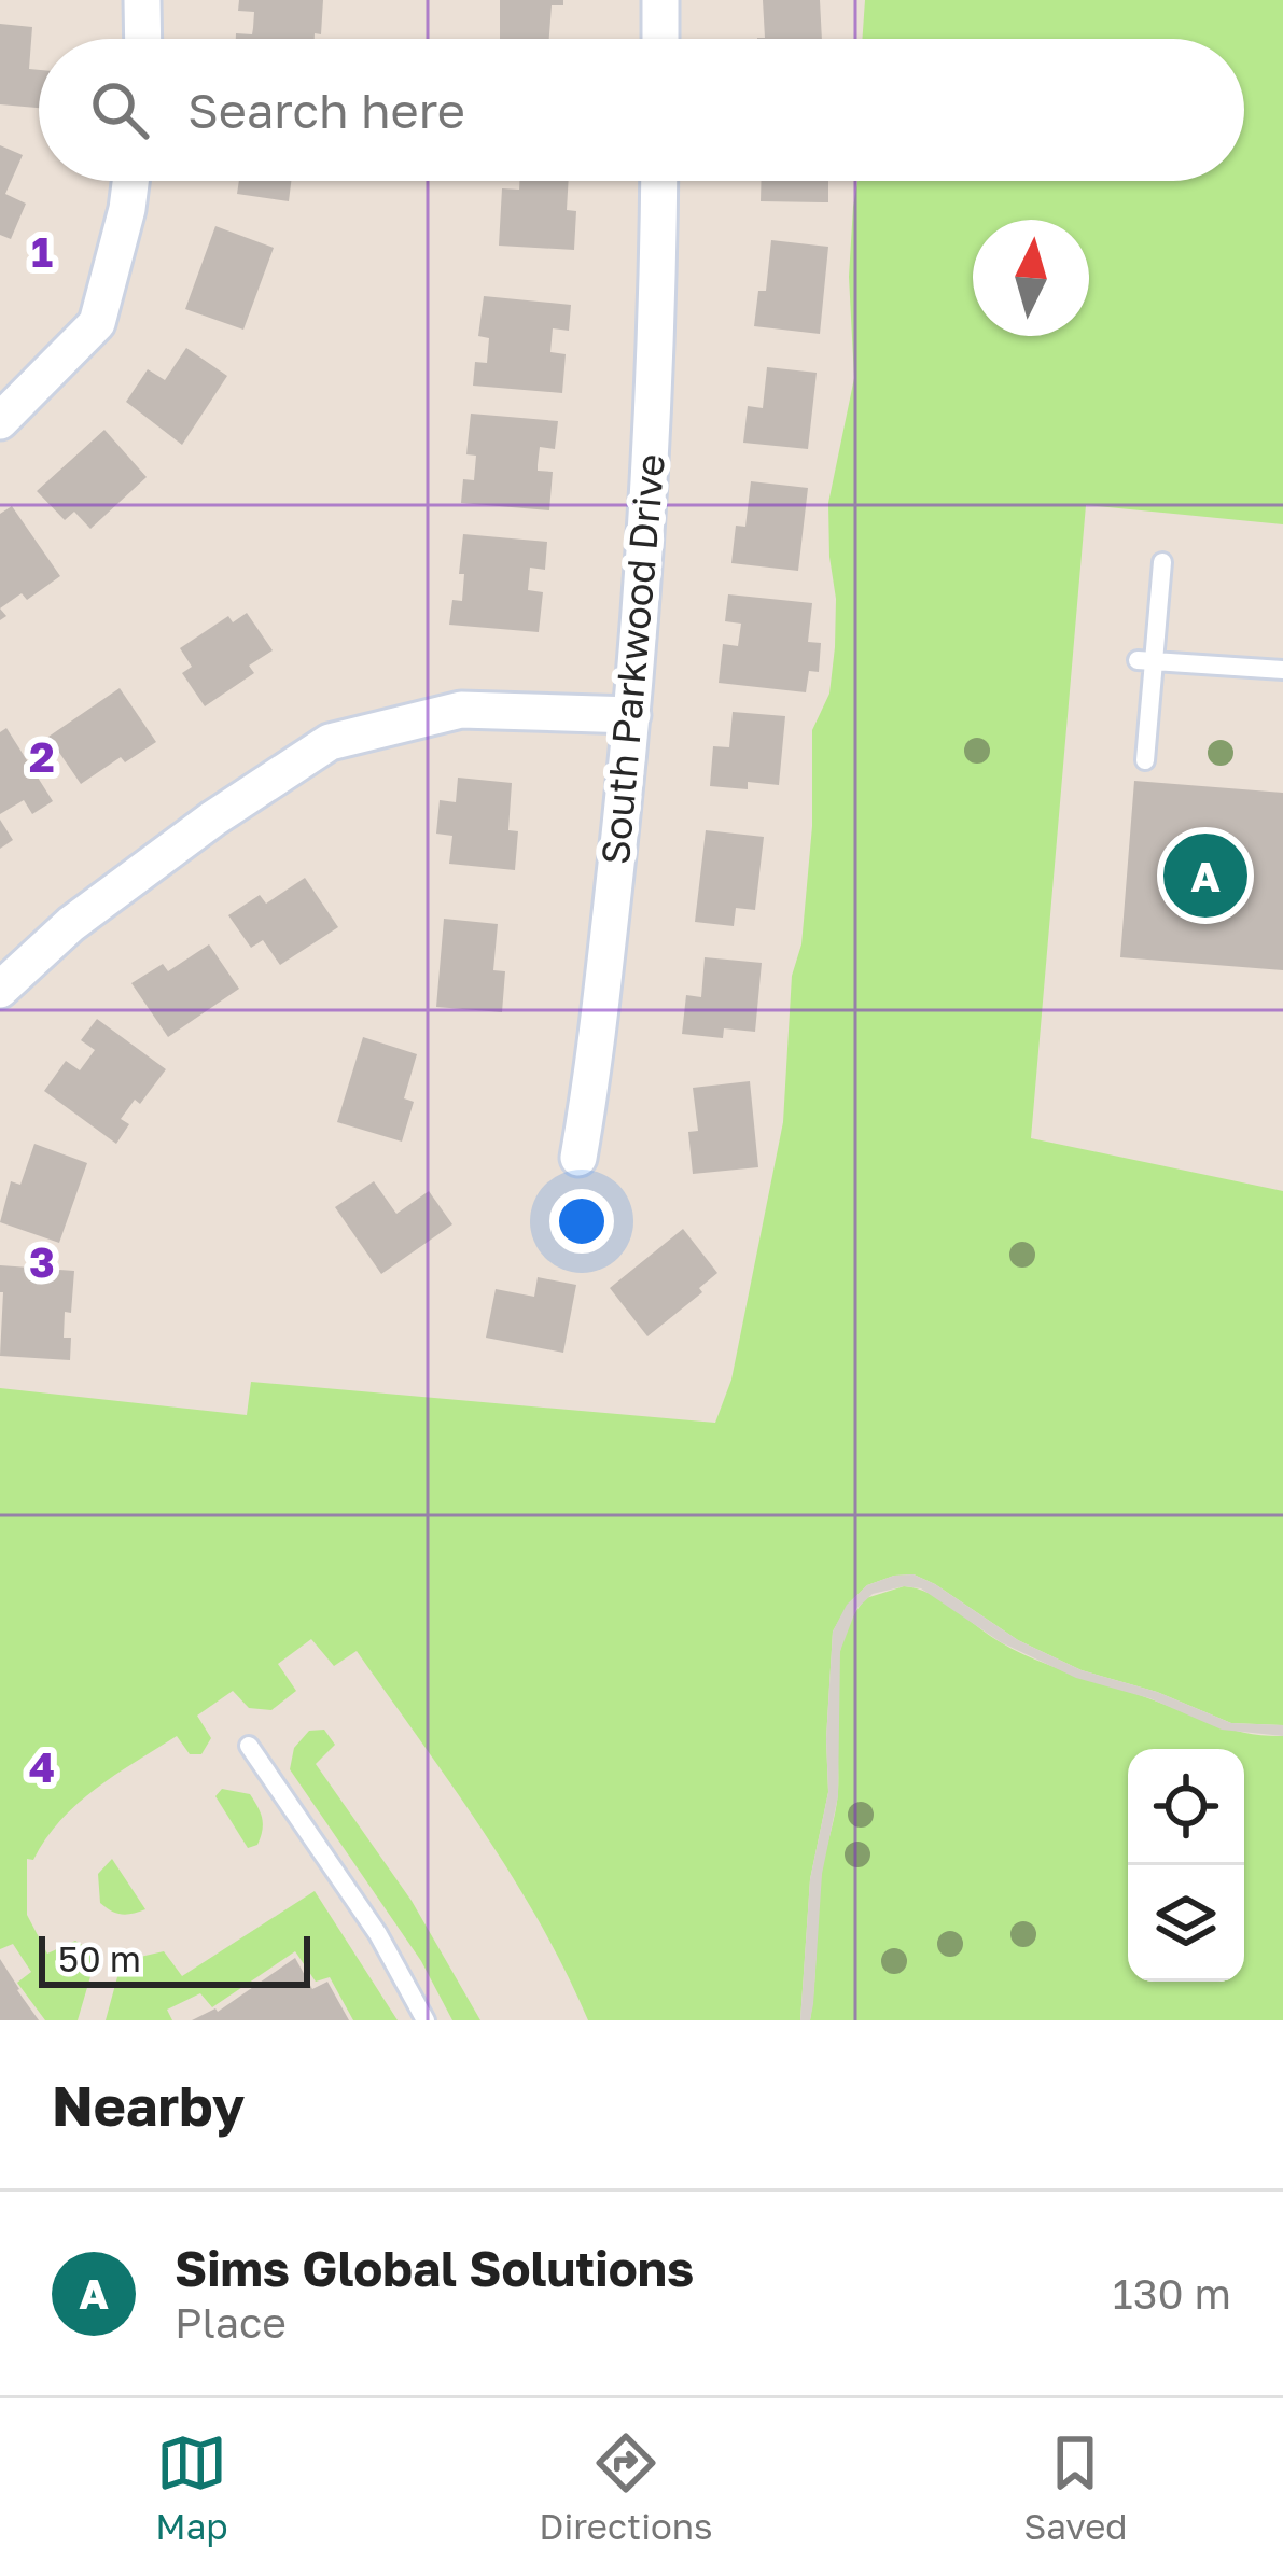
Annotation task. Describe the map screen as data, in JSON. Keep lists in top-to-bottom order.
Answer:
{
  "streets": {
    "street": ["South Parkwood Drive"]
  },
  "scale_bar": "50 m",
  "north": "top",
  "page": {
    "search": "Search here",
    "pins": "A",
    "scale": "50 m",
    "heading": "Nearby",
    "list": [
      {
        "mark": "A",
        "name": "Sims Global Solutions",
        "note": "Place",
        "value": "130 m"
      }
    ],
    "nav": ["Map", "Directions", "Saved"]
  },
  "grid": {
    "rows": [
      "1",
      "2",
      "3",
      "4"
    ]
  }
}
